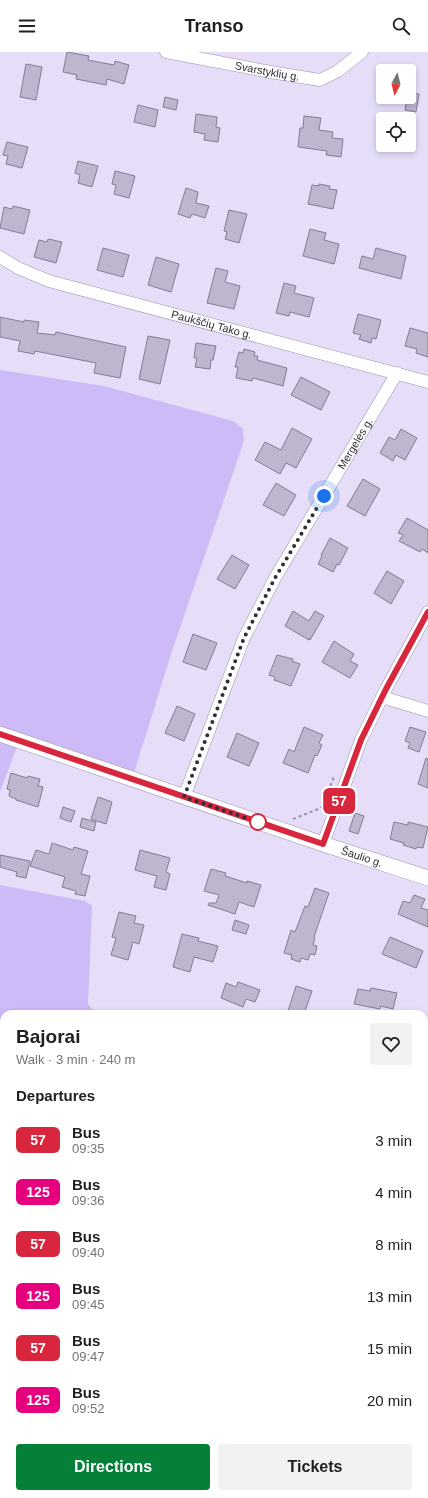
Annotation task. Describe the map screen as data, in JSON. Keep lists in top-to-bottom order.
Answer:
{
  "streets": {
    "street": [
      "Svarstyklių g.",
      "Paukščių Tako g.",
      "Mergelės g.",
      "Šaulio g."
    ]
  },
  "crossings": [
    ["Paukščių Tako g.", "Mergelės g."],
    ["Mergelės g.", "Šaulio g."]
  ],
  "lines": ["bus line 57"],
  "north": "bottom",
  "page": {
    "header": "Transo",
    "on_map": "57",
    "heading": [
      ["Bajorai", "Walk · 3 min · 240 m"],
      "Departures"
    ],
    "list": [
      {
        "mark": "57",
        "name": "Bus",
        "note": "09:35",
        "value": "3 min"
      },
      {
        "mark": "125",
        "name": "Bus",
        "note": "09:36",
        "value": "4 min"
      },
      {
        "mark": "57",
        "name": "Bus",
        "note": "09:40",
        "value": "8 min"
      },
      {
        "mark": "125",
        "name": "Bus",
        "note": "09:45",
        "value": "13 min"
      },
      {
        "mark": "57",
        "name": "Bus",
        "note": "09:47",
        "value": "15 min"
      },
      {
        "mark": "125",
        "name": "Bus",
        "note": "09:52",
        "value": "20 min"
      }
    ],
    "buttons": ["Directions", "Tickets"]
  }
}
